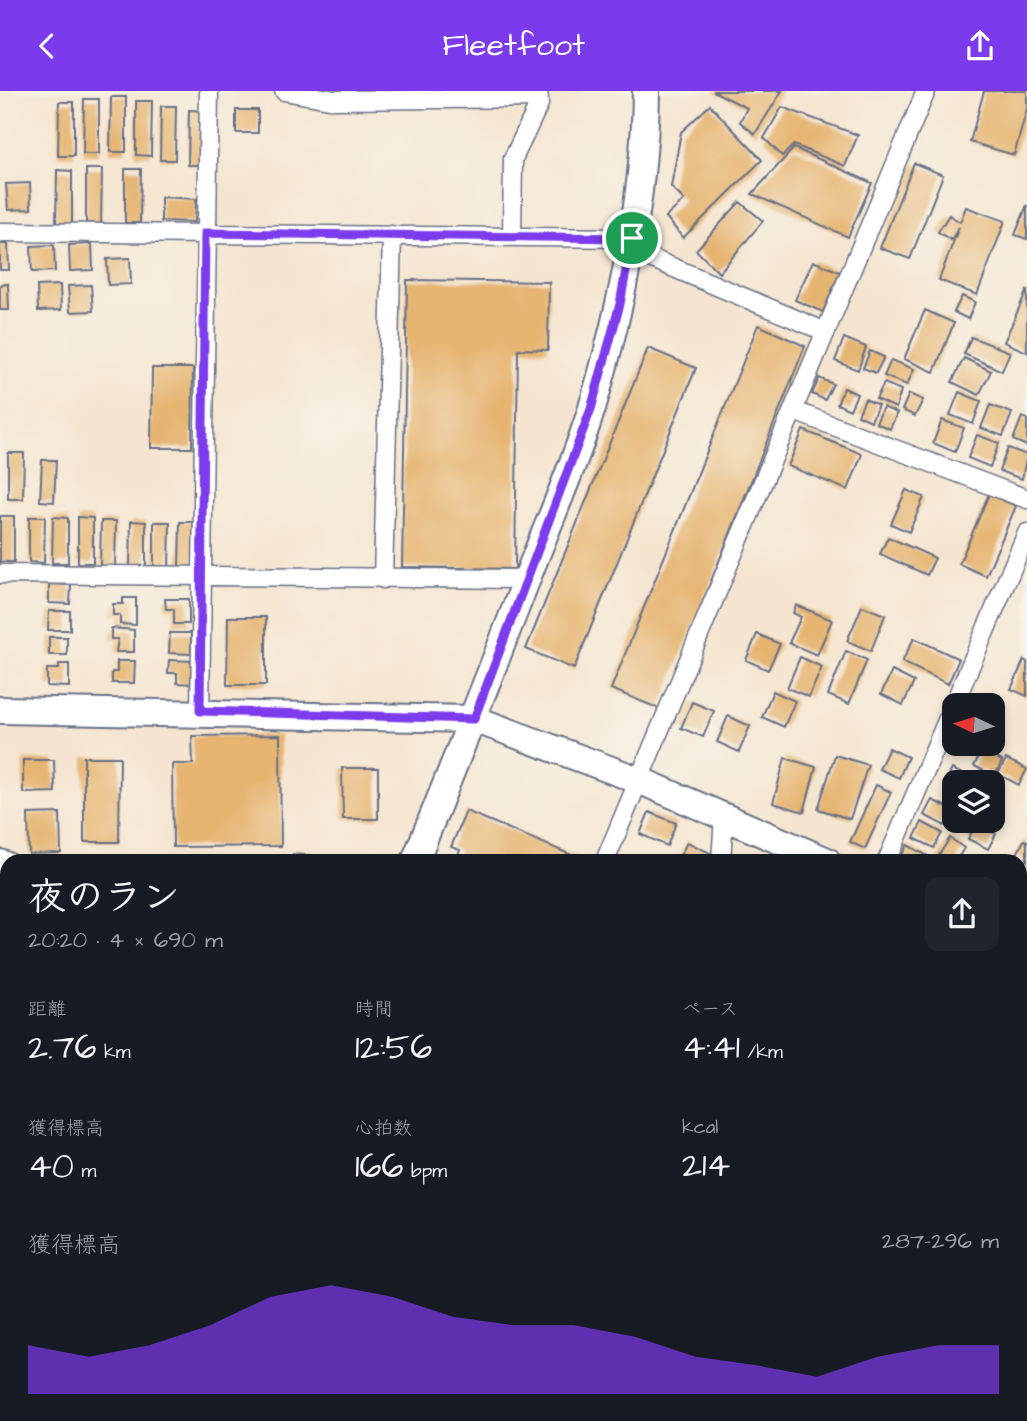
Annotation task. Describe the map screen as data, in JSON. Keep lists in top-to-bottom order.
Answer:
{
  "north": "left",
  "page": {
    "header": "Fleetfoot",
    "heading": ["夜のラン", "20:20 · 4 × 690 m"],
    "stats": [
      ["距離", "2.76 km"],
      ["時間", "12:56"],
      ["ペース", "4:41 /km"],
      ["獲得標高", "40 m"],
      ["心拍数", "166 bpm"],
      ["kcal", "214"]
    ],
    "chart": ["獲得標高", "287–296 m"]
  }
}
